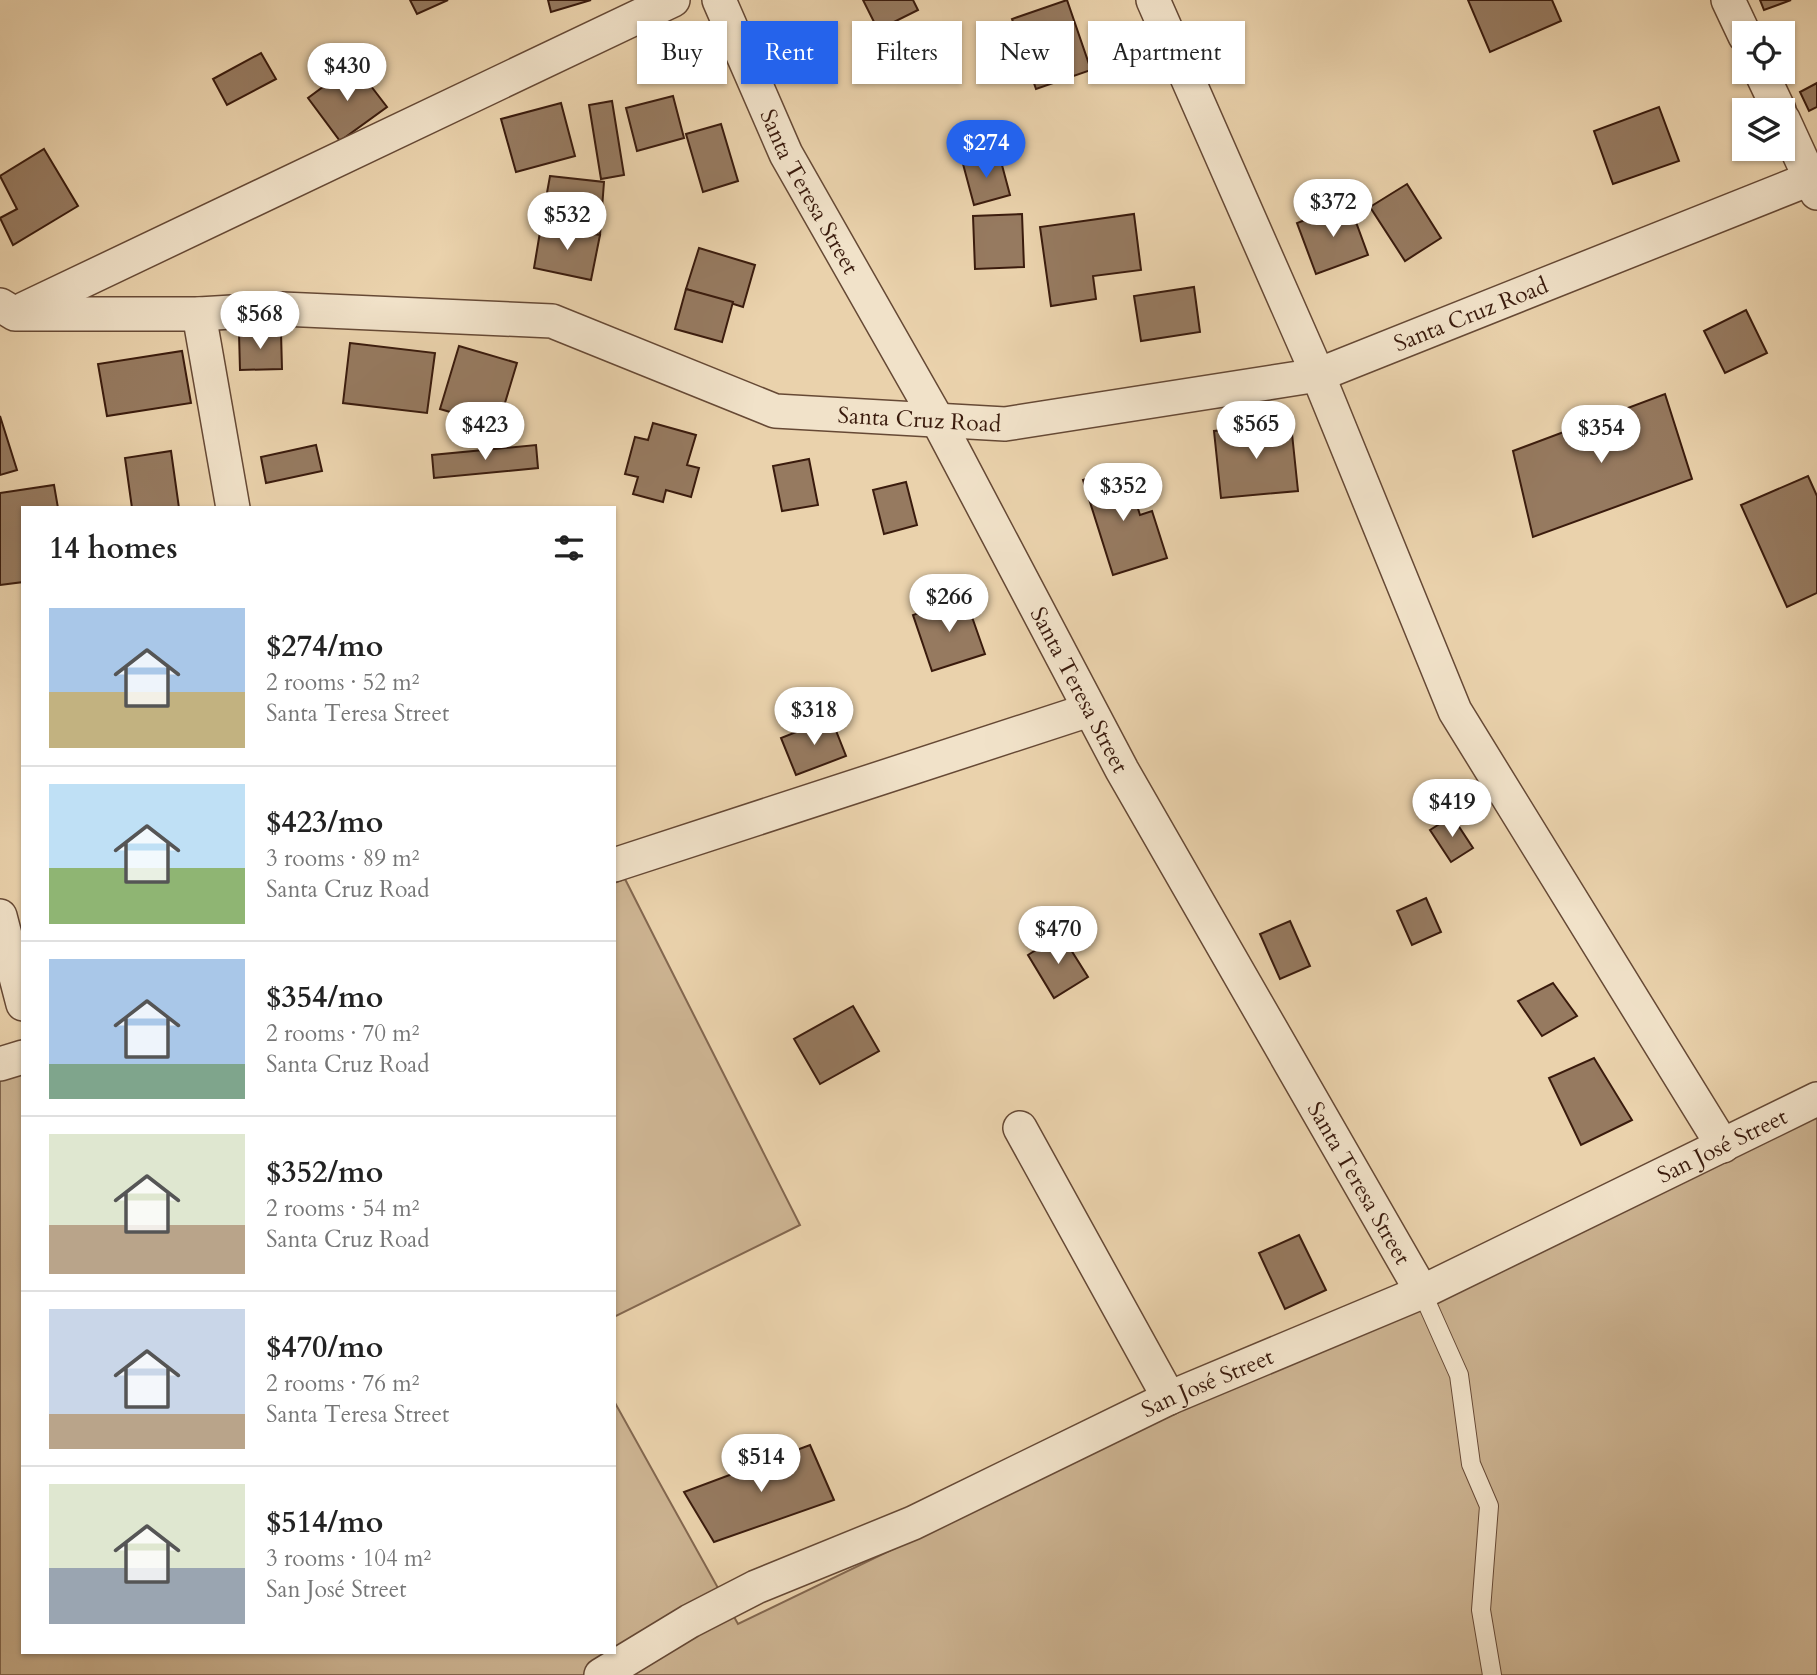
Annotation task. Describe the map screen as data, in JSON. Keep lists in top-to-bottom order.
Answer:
{
  "streets": {
    "street": ["Santa Teresa Street", "Santa Cruz Road", "San José Street"]
  },
  "crossings": [
    ["Santa Teresa Street", "Santa Cruz Road"],
    ["Santa Teresa Street", "San José Street"]
  ],
  "page": {
    "chip": [
      "Buy",
      "Rent",
      "Filters",
      "New",
      "Apartment"
    ],
    "price": [
      "$430",
      "$274",
      "$372",
      "$532",
      "$568",
      "$565",
      "$423",
      "$354",
      "$352",
      "$266",
      "$318",
      "$419",
      "$470",
      "$514"
    ],
    "heading": "14 homes",
    "list": [
      {
        "name": "$274/mo",
        "note": "2 rooms · 52 m² · Santa Teresa Street"
      },
      {
        "name": "$423/mo",
        "note": "3 rooms · 89 m² · Santa Cruz Road"
      },
      {
        "name": "$354/mo",
        "note": "2 rooms · 70 m² · Santa Cruz Road"
      },
      {
        "name": "$352/mo",
        "note": "2 rooms · 54 m² · Santa Cruz Road"
      },
      {
        "name": "$470/mo",
        "note": "2 rooms · 76 m² · Santa Teresa Street"
      },
      {
        "name": "$514/mo",
        "note": "3 rooms · 104 m² · San José Street"
      }
    ]
  }
}
